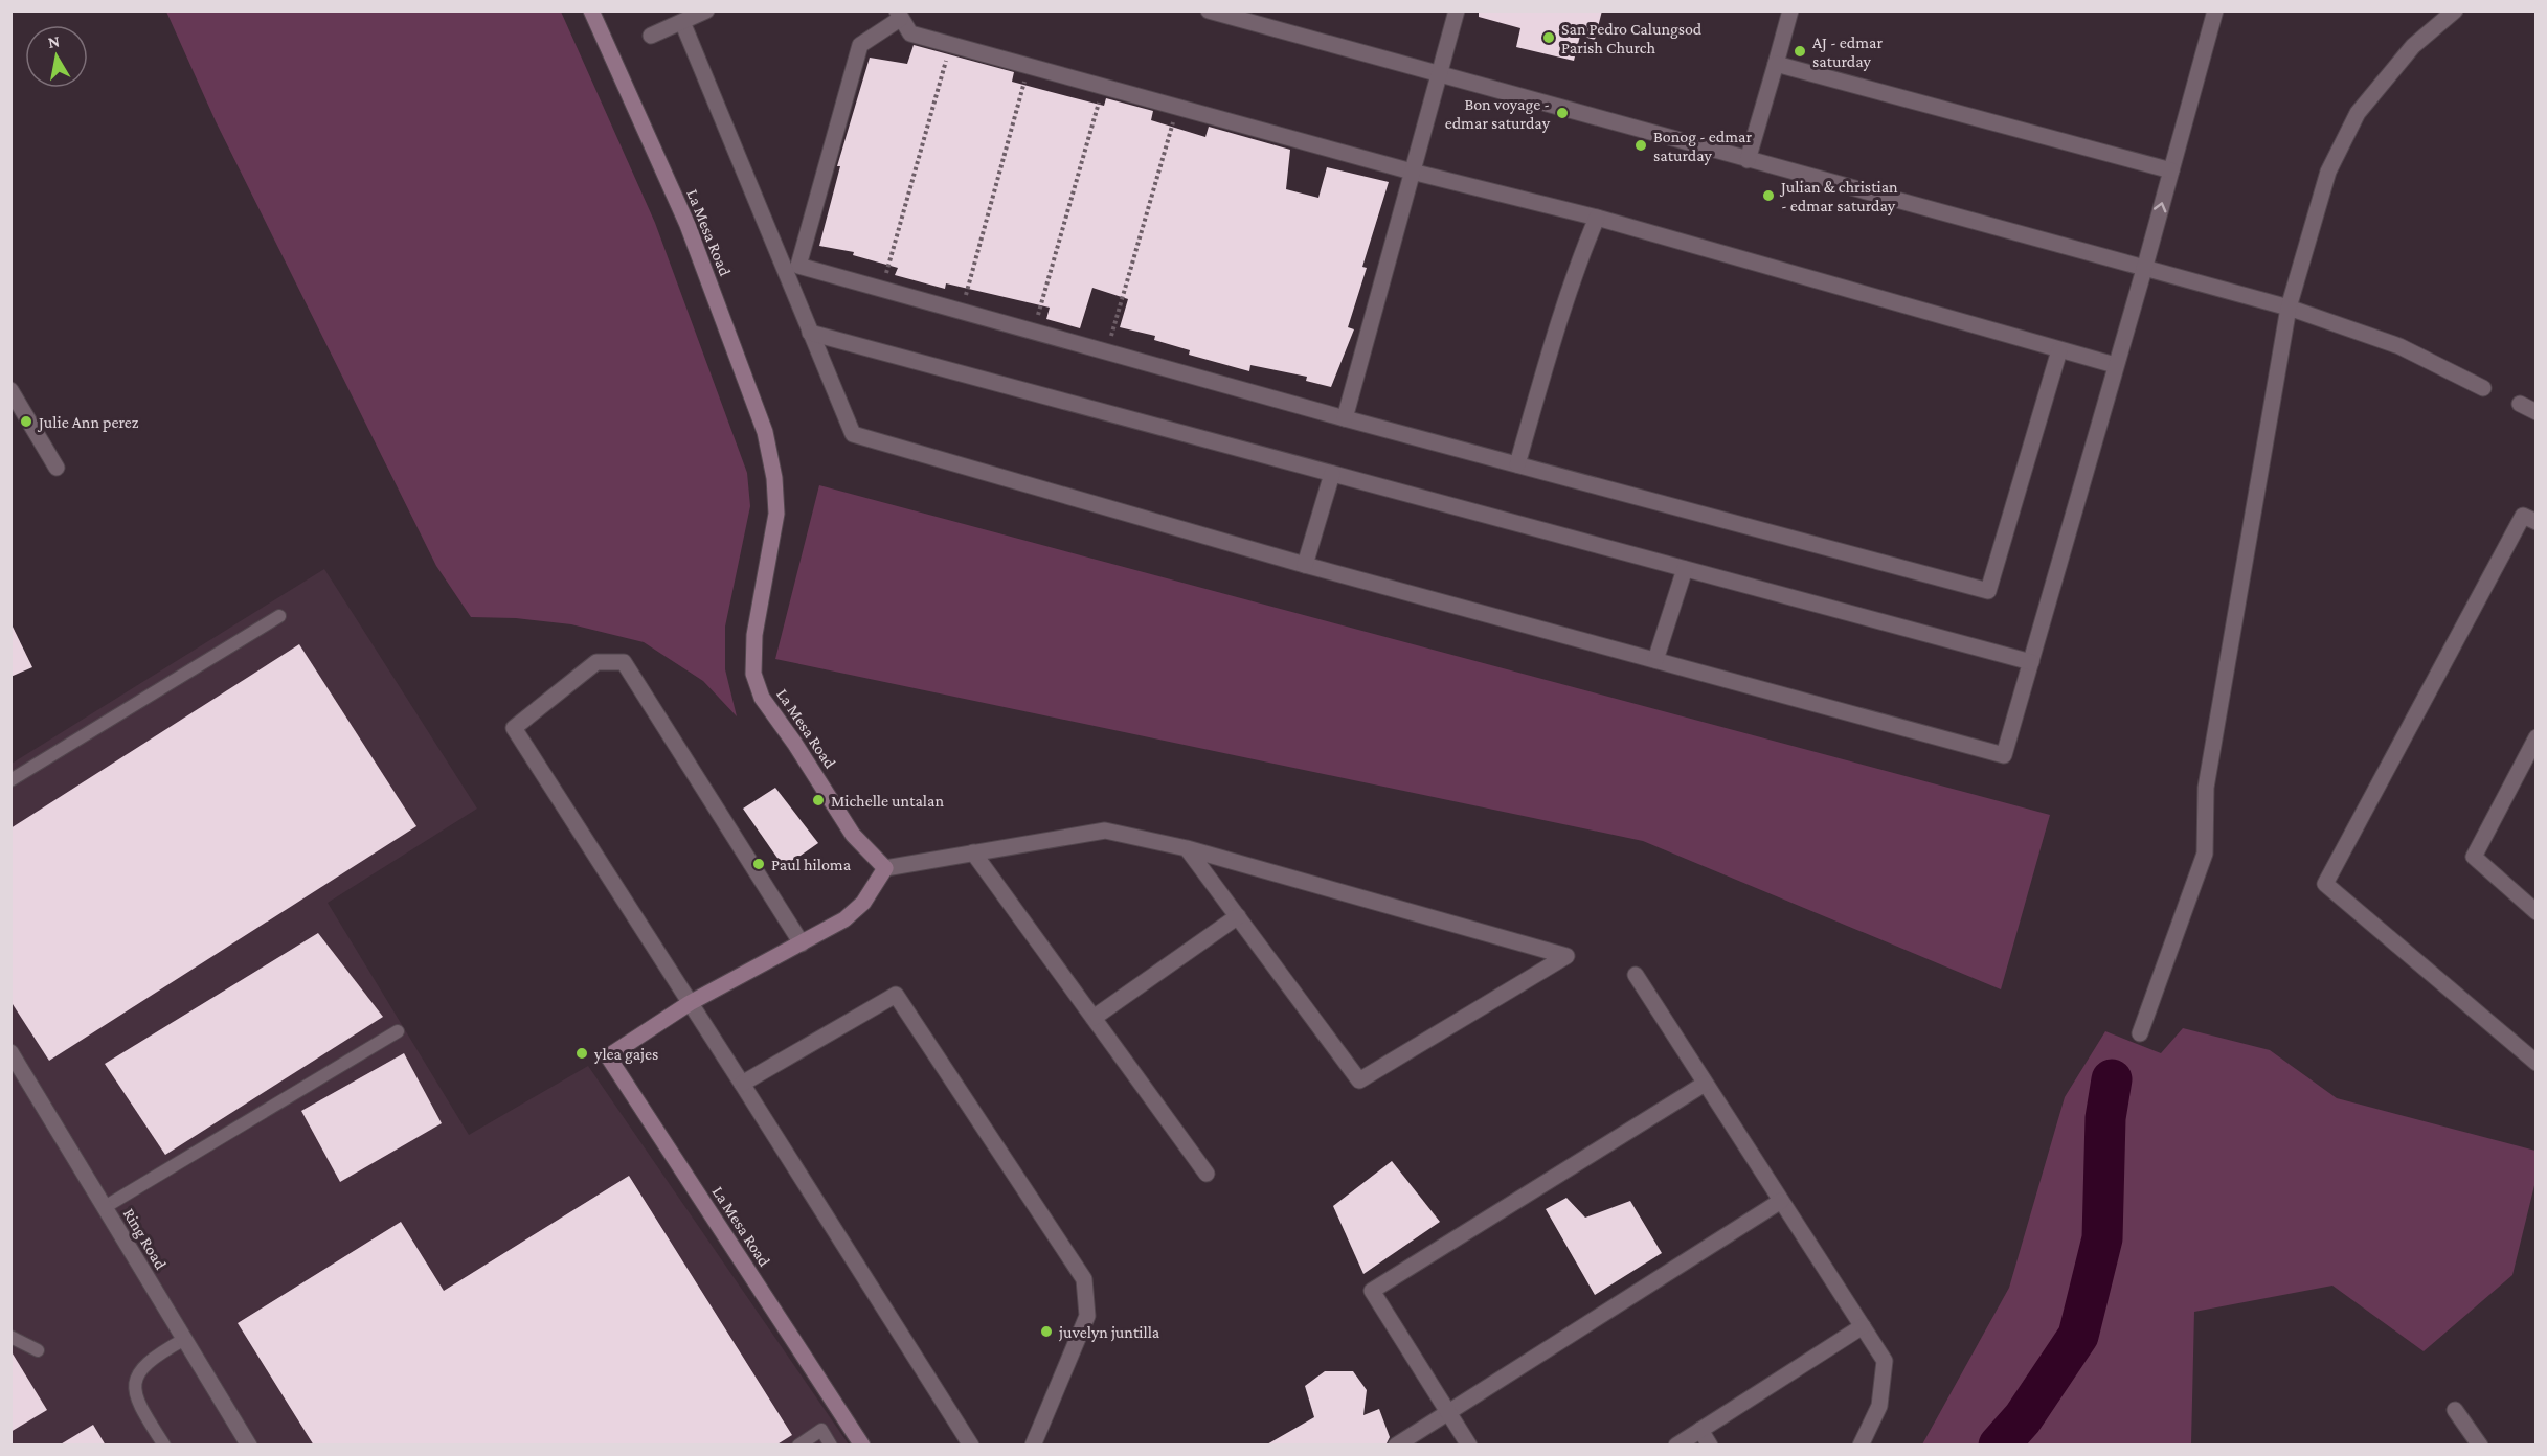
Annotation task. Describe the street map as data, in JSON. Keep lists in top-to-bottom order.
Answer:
{
  "streets": {
    "street": ["La Mesa Road", "Ring Road"]
  },
  "places": [
    "San Pedro Calungsod Parish Church",
    "AJ - edmar saturday",
    "Bon voyage - edmar saturday",
    "Bonog - edmar saturday",
    "Julian & christian - edmar saturday",
    "Julie Ann perez",
    "Michelle untalan",
    "Paul hiloma",
    "ylea gajes",
    "juvelyn juntilla"
  ],
  "north": "top"
}
